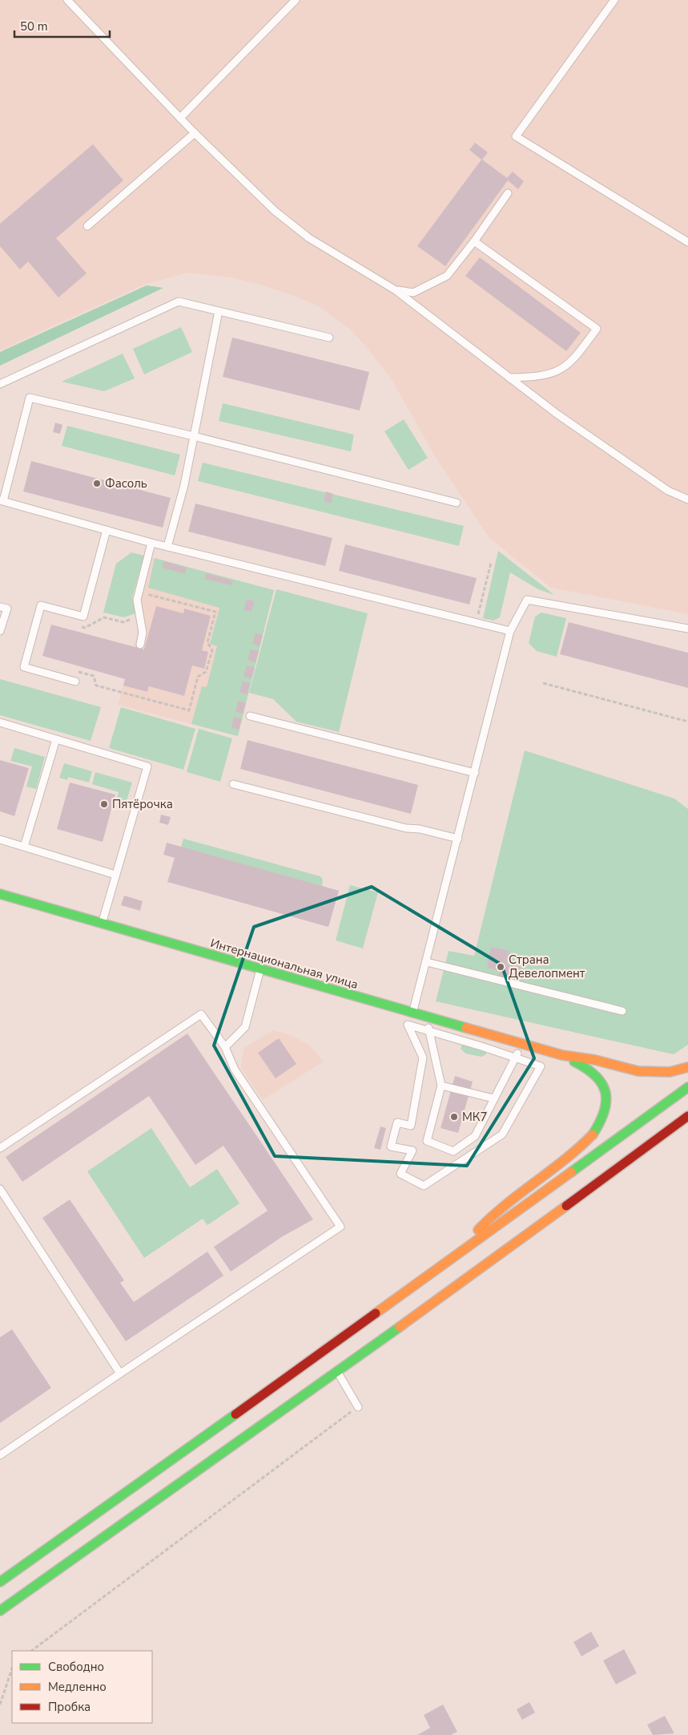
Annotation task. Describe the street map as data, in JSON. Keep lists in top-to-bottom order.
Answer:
{
  "streets": {
    "main road": ["Интернациональная улица"]
  },
  "places": [
    "Фасоль",
    "Пятёрочка",
    "Страна Девелопмент",
    "МК7"
  ],
  "legend": ["Свободно", "Медленно", "Пробка"],
  "scale_bar": "50 m"
}
